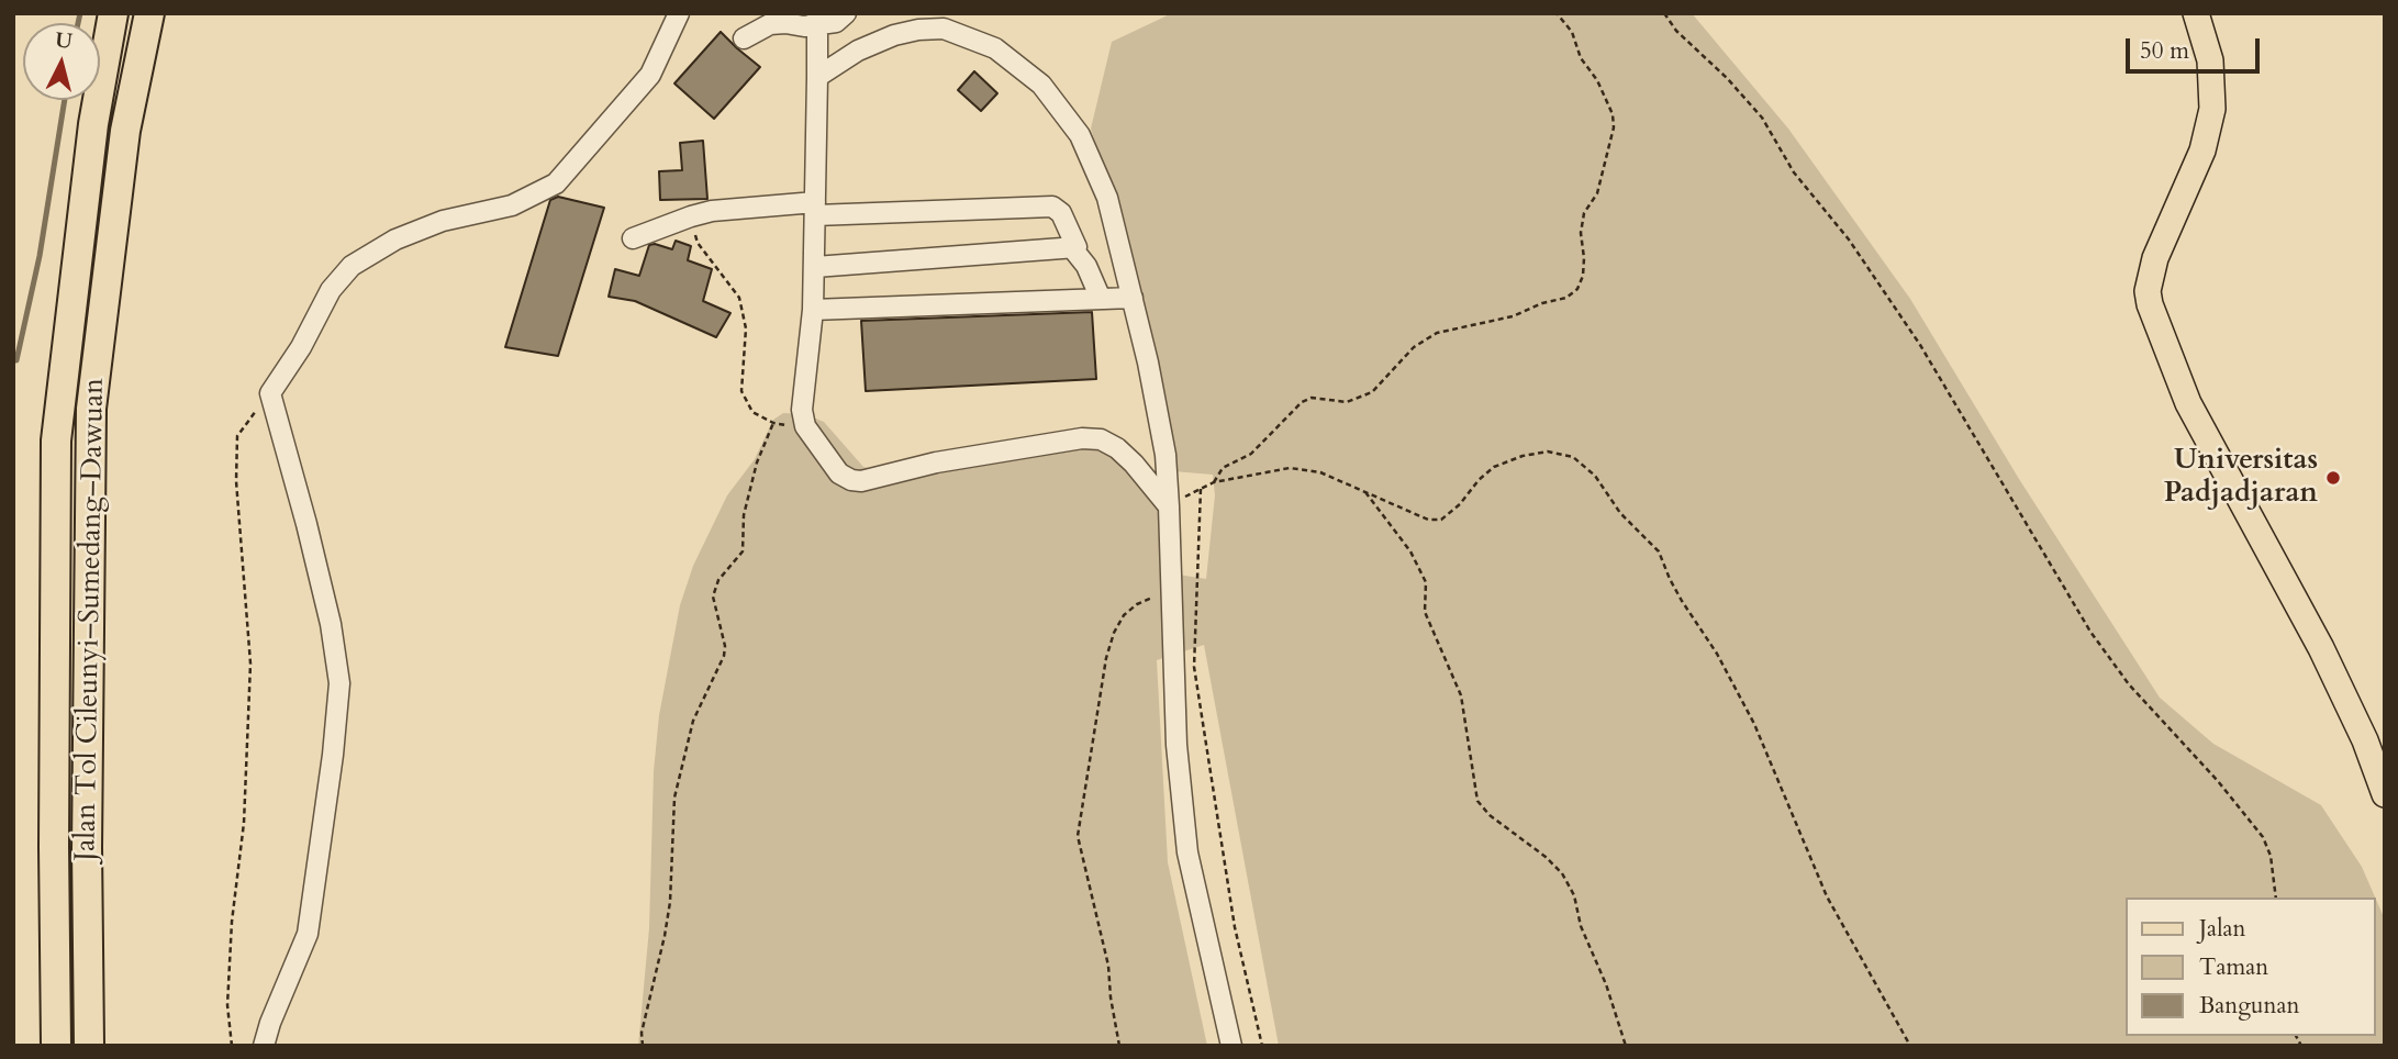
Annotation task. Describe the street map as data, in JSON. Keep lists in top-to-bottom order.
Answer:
{
  "streets": {
    "highway": ["Jalan Tol Cileunyi–Sumedang–Dawuan"]
  },
  "places": ["Universitas Padjadjaran"],
  "legend": ["Jalan", "Taman", "Bangunan"],
  "scale_bar": "50 m",
  "north": "top"
}
